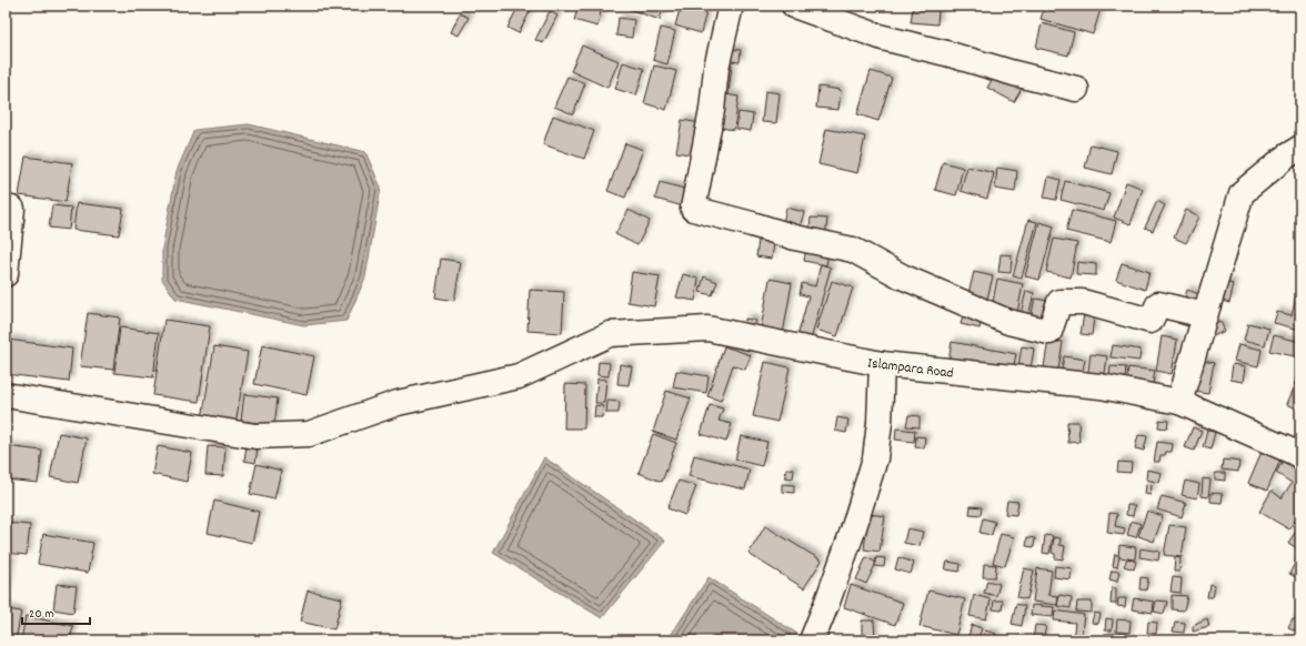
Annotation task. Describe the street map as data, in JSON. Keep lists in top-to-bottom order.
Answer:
{
  "streets": {
    "street": ["Islampara Road"]
  },
  "scale_bar": "20 m"
}
